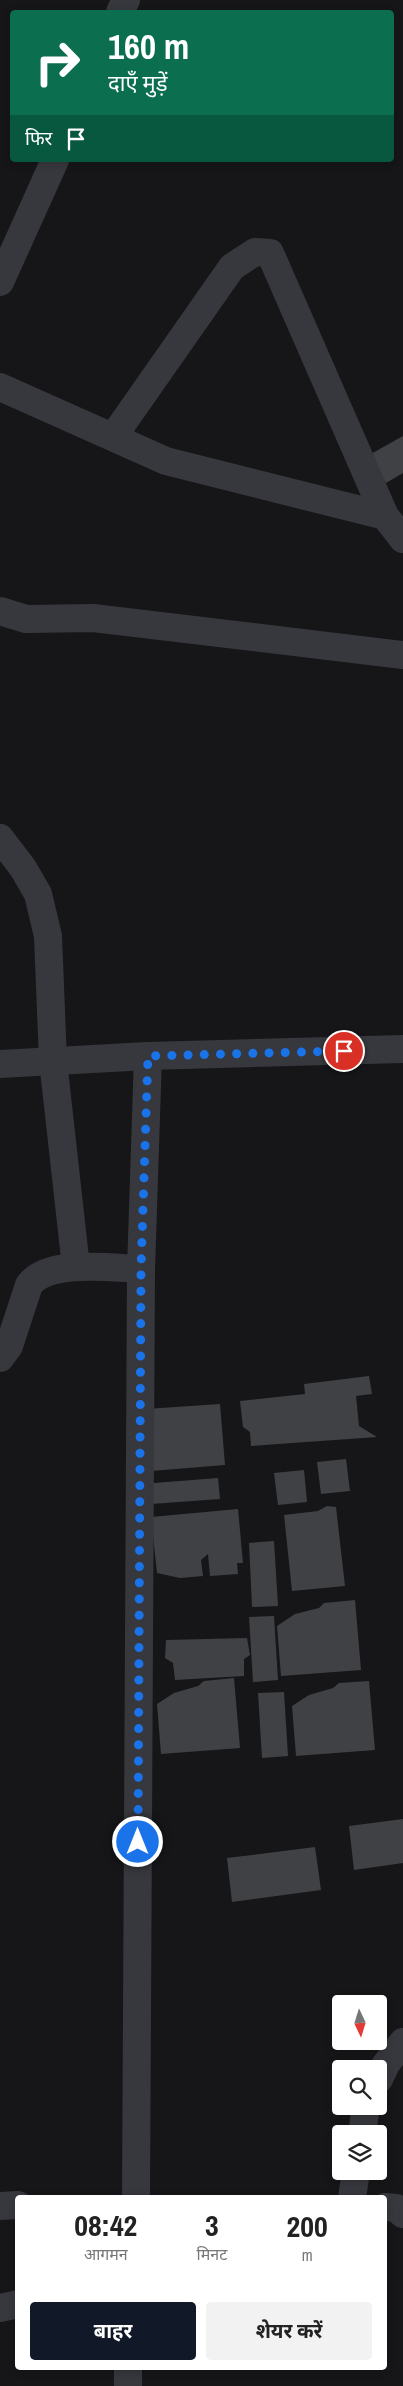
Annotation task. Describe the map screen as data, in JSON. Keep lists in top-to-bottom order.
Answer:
{
  "north": "bottom",
  "page": {
    "turn": ["160 m", "दाएँ मुड़ें"],
    "then": "फिर",
    "eta": [
      "08:42",
      "आगमन",
      "3",
      "मिनट",
      "200",
      "m"
    ],
    "buttons": ["बाहर", "शेयर करें"]
  }
}
